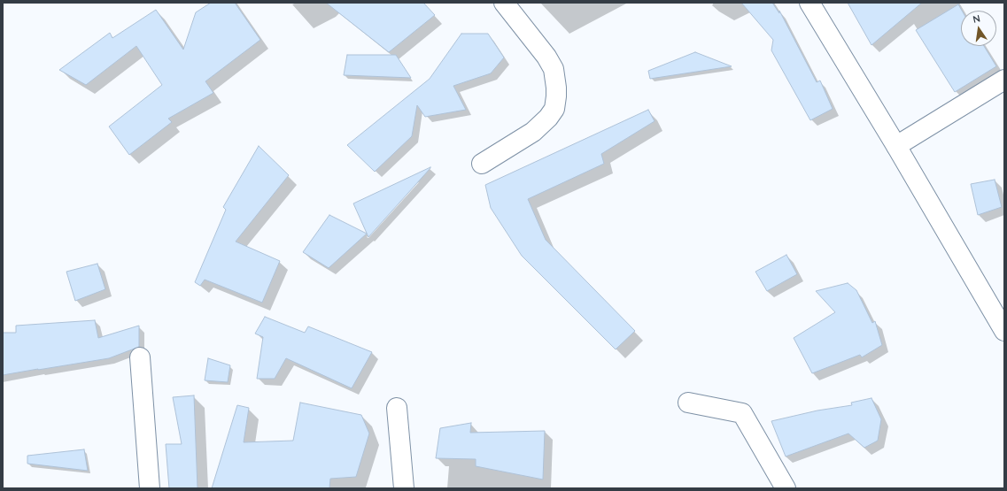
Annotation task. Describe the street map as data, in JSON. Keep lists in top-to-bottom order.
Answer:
{
  "north": "top"
}
